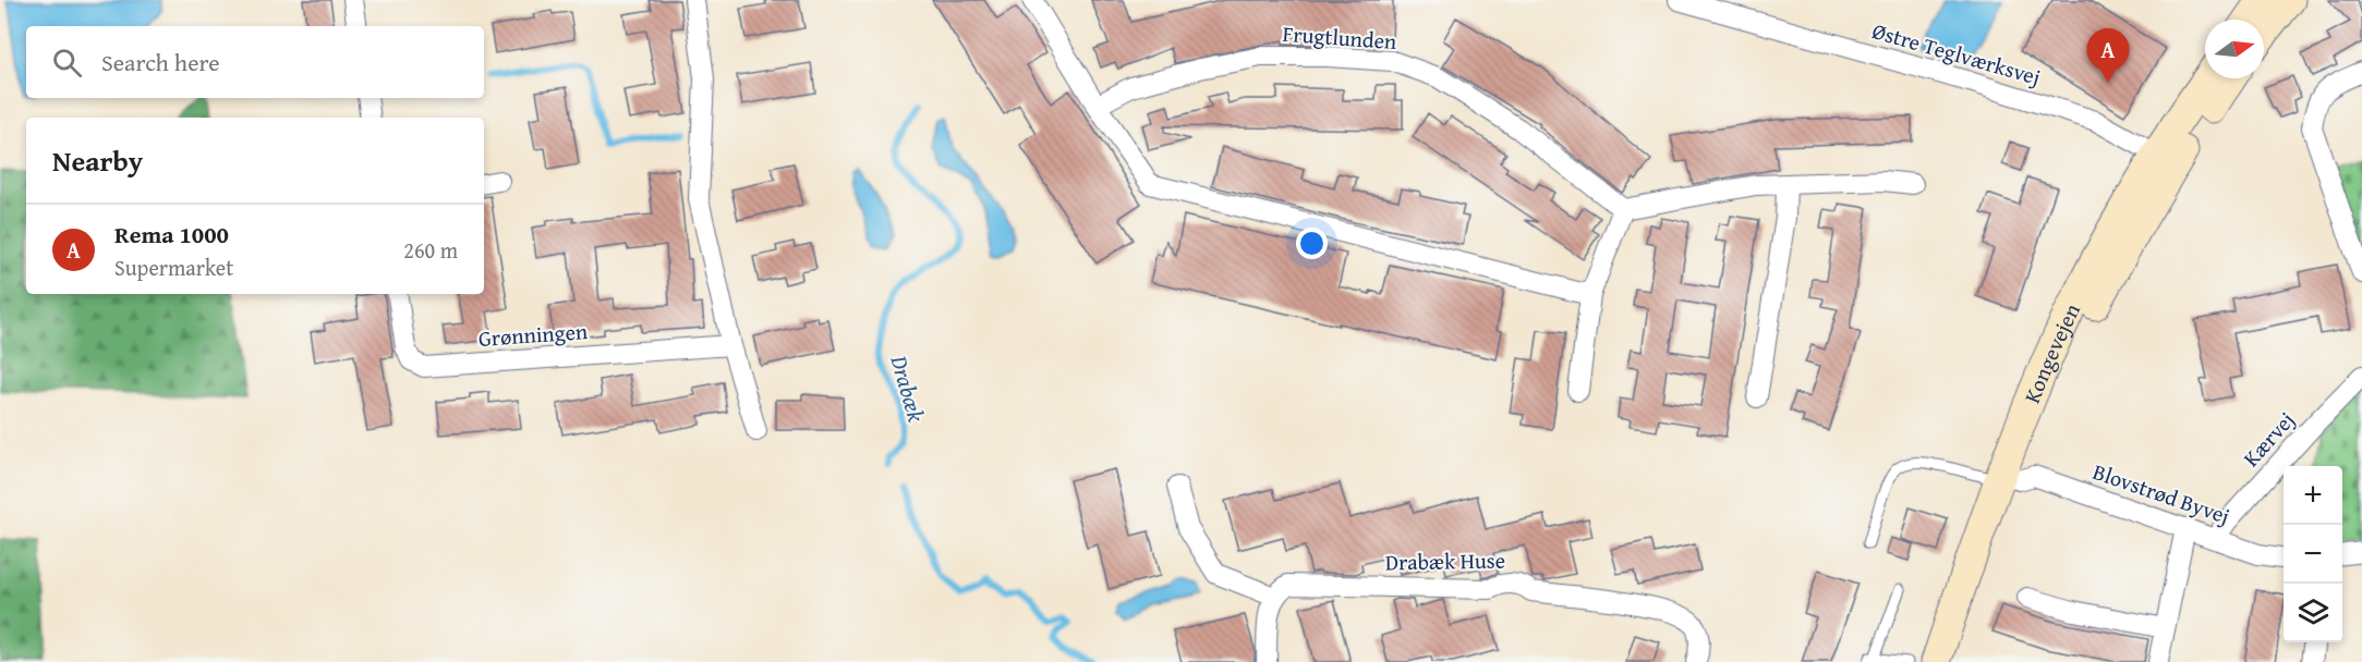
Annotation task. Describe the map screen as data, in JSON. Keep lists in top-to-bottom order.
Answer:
{
  "streets": {
    "main road": ["Kongevejen"],
    "street": [
      "Frugtlunden",
      "Østre Teglværksvej",
      "Grønningen",
      "Kærvej",
      "Blovstrød Byvej",
      "Drabæk Huse"
    ]
  },
  "crossings": [
    ["Østre Teglværksvej", "Kongevejen"],
    ["Kongevejen", "Blovstrød Byvej"],
    ["Kærvej", "Blovstrød Byvej"]
  ],
  "water": ["Drabæk"],
  "north": "right",
  "page": {
    "search": "Search here",
    "pins": "A",
    "heading": "Nearby",
    "list": [
      {
        "mark": "A",
        "name": "Rema 1000",
        "note": "Supermarket",
        "value": "260 m"
      }
    ],
    "map_buttons": ["+", "−"]
  }
}
